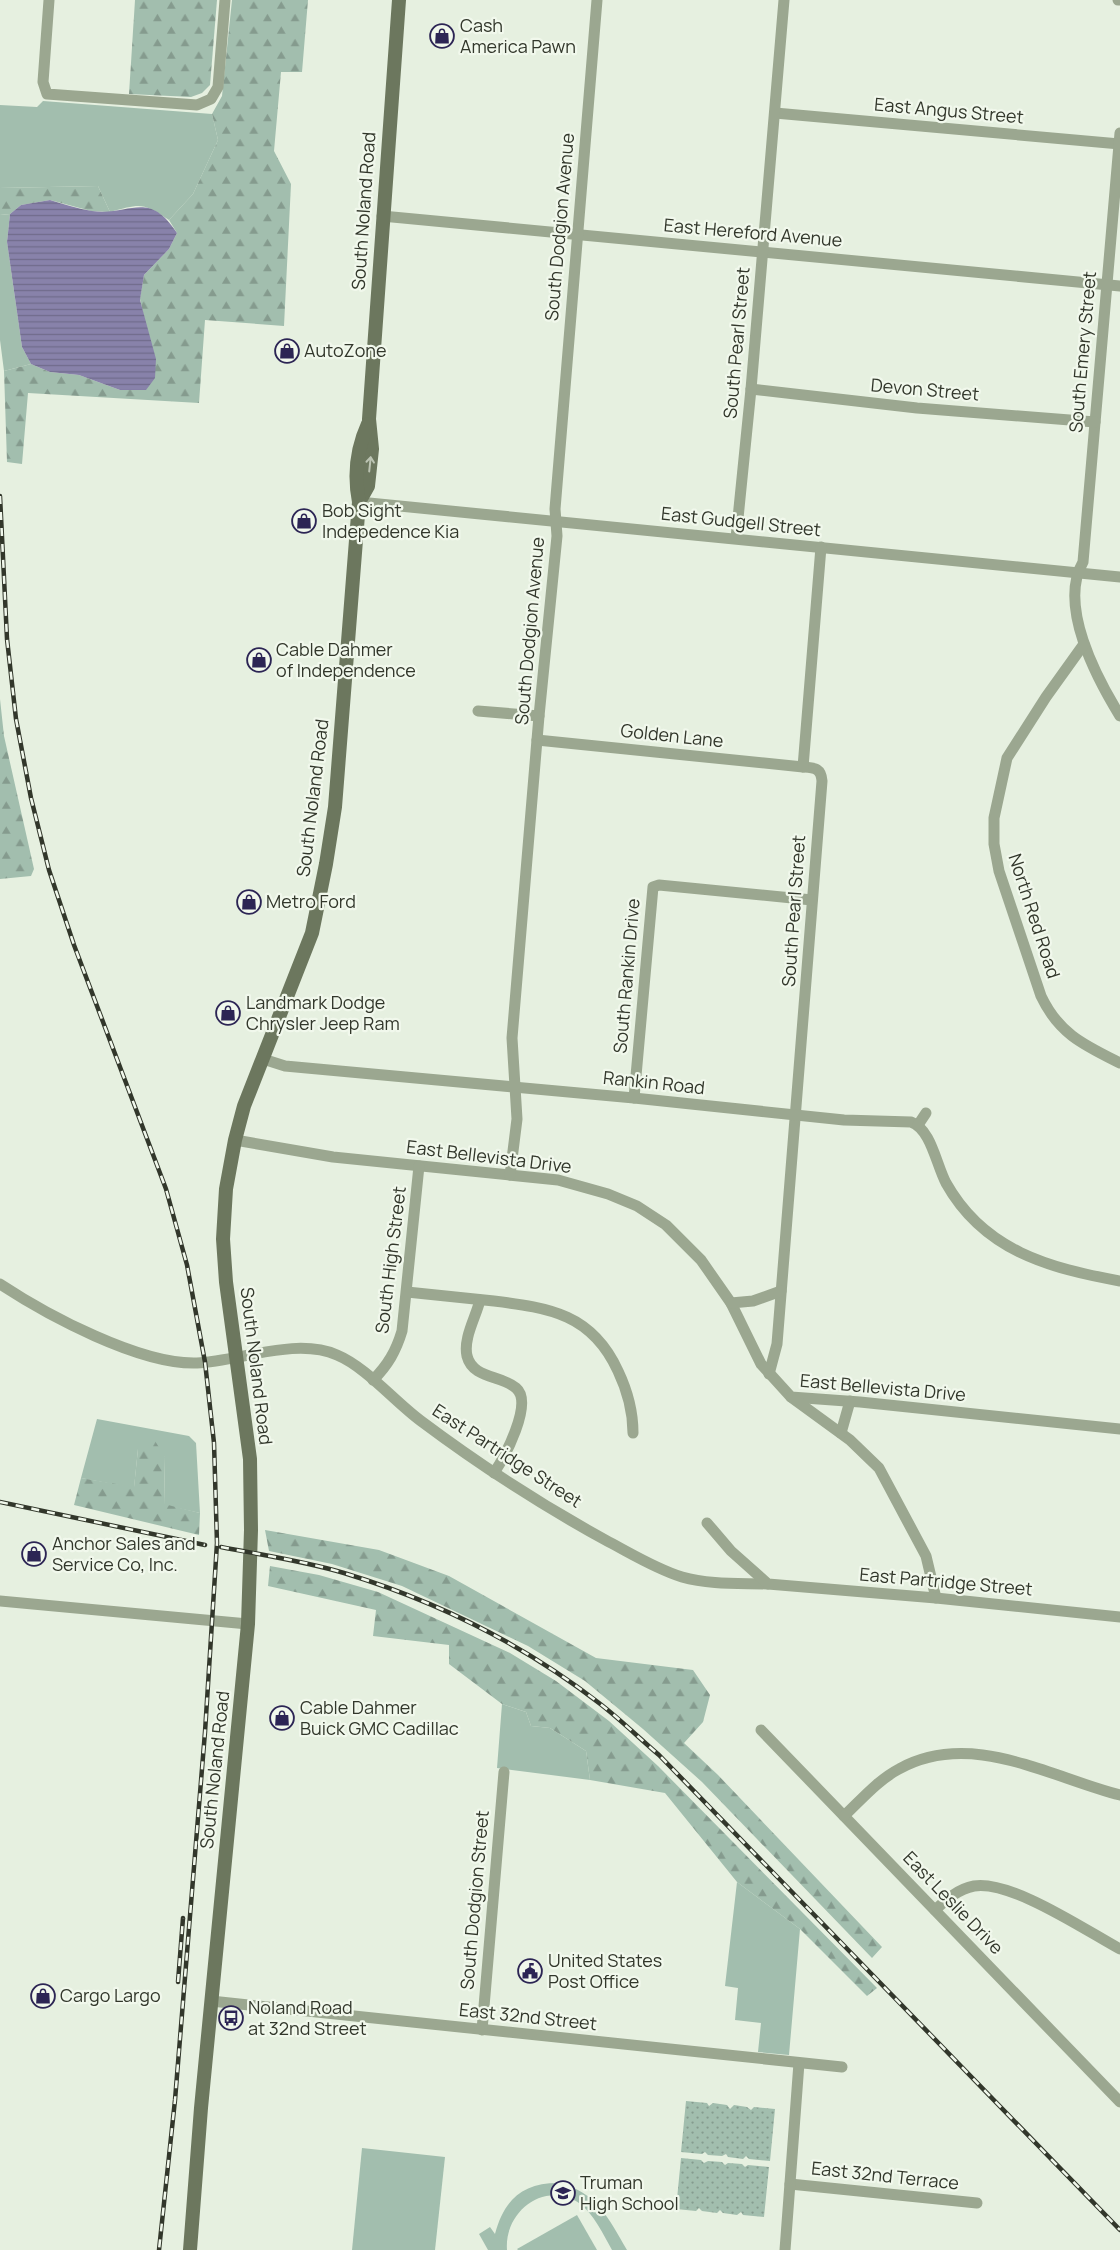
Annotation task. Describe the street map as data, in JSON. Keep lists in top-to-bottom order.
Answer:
{
  "streets": {
    "main road": ["South Noland Road"],
    "street": [
      "East Angus Street",
      "South Dodgion Avenue",
      "East Hereford Avenue",
      "South Pearl Street",
      "South Emery Street",
      "Devon Street",
      "East Gudgell Street",
      "Golden Lane",
      "North Red Road",
      "South Rankin Drive",
      "Rankin Road",
      "East Bellevista Drive",
      "South High Street",
      "East Partridge Street",
      "South Dodgion Street",
      "East Leslie Drive",
      "East 32nd Street",
      "East 32nd Terrace"
    ]
  },
  "crossings": [
    ["East Angus Street", "South Pearl Street"],
    ["East Angus Street", "South Emery Street"],
    ["South Noland Road", "East Hereford Avenue"],
    ["South Noland Road", "East Gudgell Street"],
    ["South Noland Road", "Rankin Road"],
    ["South Noland Road", "East Bellevista Drive"],
    ["South Noland Road", "East Partridge Street"],
    ["South Noland Road", "East 32nd Street"],
    ["South Dodgion Avenue", "East Hereford Avenue"],
    ["South Dodgion Avenue", "East Gudgell Street"],
    ["South Dodgion Avenue", "Golden Lane"],
    ["South Dodgion Avenue", "Rankin Road"],
    ["South Dodgion Avenue", "East Bellevista Drive"],
    ["East Hereford Avenue", "South Pearl Street"],
    ["East Hereford Avenue", "South Emery Street"],
    ["South Pearl Street", "Devon Street"],
    ["South Pearl Street", "East Gudgell Street"],
    ["South Pearl Street", "Golden Lane"],
    ["South Pearl Street", "South Rankin Drive"],
    ["South Pearl Street", "Rankin Road"],
    ["South Pearl Street", "East Bellevista Drive"],
    ["South Emery Street", "Devon Street"],
    ["South Emery Street", "East Gudgell Street"],
    ["South Emery Street", "North Red Road"],
    ["South Rankin Drive", "Rankin Road"],
    ["East Bellevista Drive", "South High Street"],
    ["South High Street", "East Partridge Street"],
    ["South Dodgion Street", "East 32nd Street"]
  ],
  "places": {
    "shop": [
      "Cash America Pawn",
      "AutoZone",
      "Bob Sight Indepedence Kia",
      "Cable Dahmer of Independence",
      "Metro Ford",
      "Landmark Dodge Chrysler Jeep Ram",
      "Anchor Sales and Service Co, Inc.",
      "Cable Dahmer Buick GMC Cadillac",
      "Cargo Largo"
    ],
    "public building": ["United States Post Office"],
    "bus stop": ["Noland Road at 32nd Street"],
    "school or university": ["Truman High School"]
  }
}
